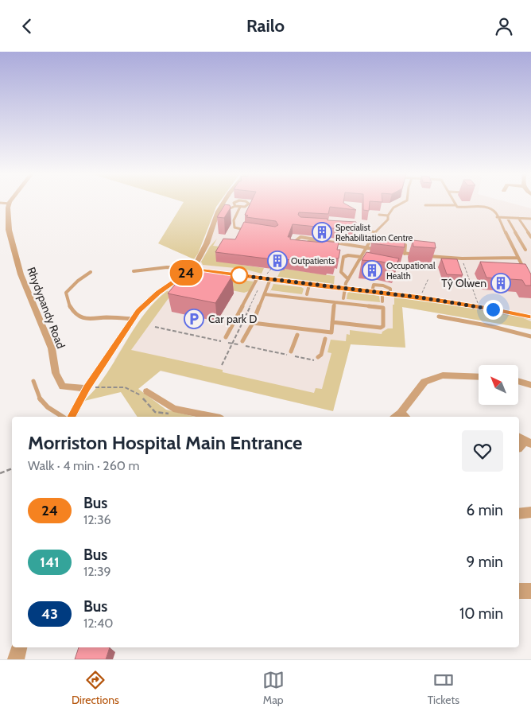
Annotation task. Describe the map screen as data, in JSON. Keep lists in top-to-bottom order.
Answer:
{
  "streets": {
    "street": ["Rhydypandy Road"]
  },
  "places": {
    "building": [
      "Specialist Rehabilitation Centre",
      "Outpatients",
      "Occupational Health",
      "Tŷ Olwen"
    ],
    "parking": ["Car park D"]
  },
  "lines": ["bus line 24"],
  "north": "top left",
  "page": {
    "header": "Railo",
    "on_map": "24",
    "heading": ["Morriston Hospital Main Entrance", "Walk · 4 min · 260 m"],
    "list": [
      {
        "mark": "24",
        "name": "Bus",
        "note": "12:36",
        "value": "6 min"
      },
      {
        "mark": "141",
        "name": "Bus",
        "note": "12:39",
        "value": "9 min"
      },
      {
        "mark": "43",
        "name": "Bus",
        "note": "12:40",
        "value": "10 min"
      }
    ],
    "tabs": ["Directions", "Map", "Tickets"]
  }
}
